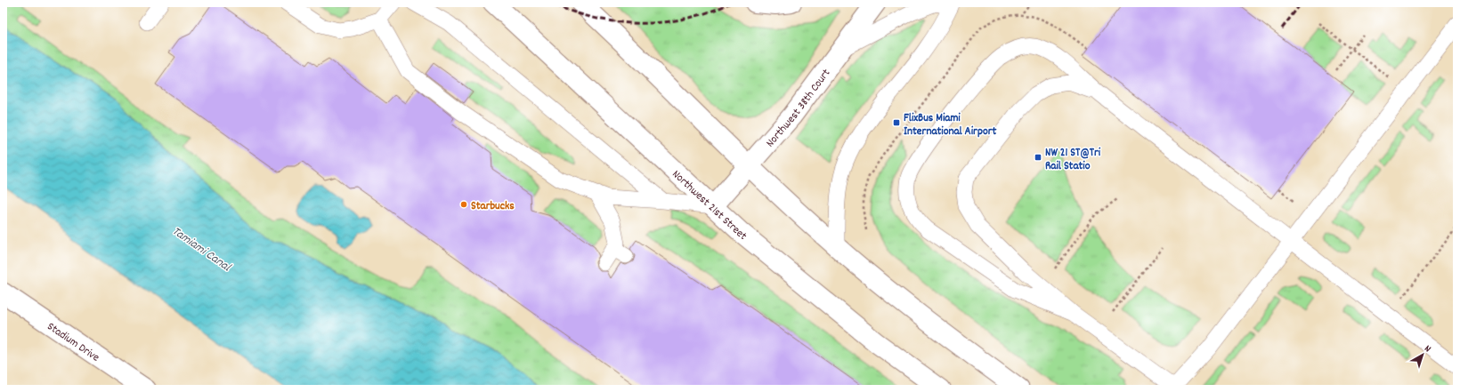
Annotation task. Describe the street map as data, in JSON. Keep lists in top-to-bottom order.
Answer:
{
  "streets": {
    "main road": ["Northwest 38th Court", "Northwest 21st Street", "Stadium Drive"]
  },
  "crossings": [
    ["Northwest 38th Court", "Northwest 21st Street"]
  ],
  "water": ["Tamiami Canal"],
  "places": {
    "transit": ["FlixBus Miami International Airport", "NW 21 ST@Tri Rail Statio"],
    "other": ["Starbucks"]
  },
  "north": "top right"
}
